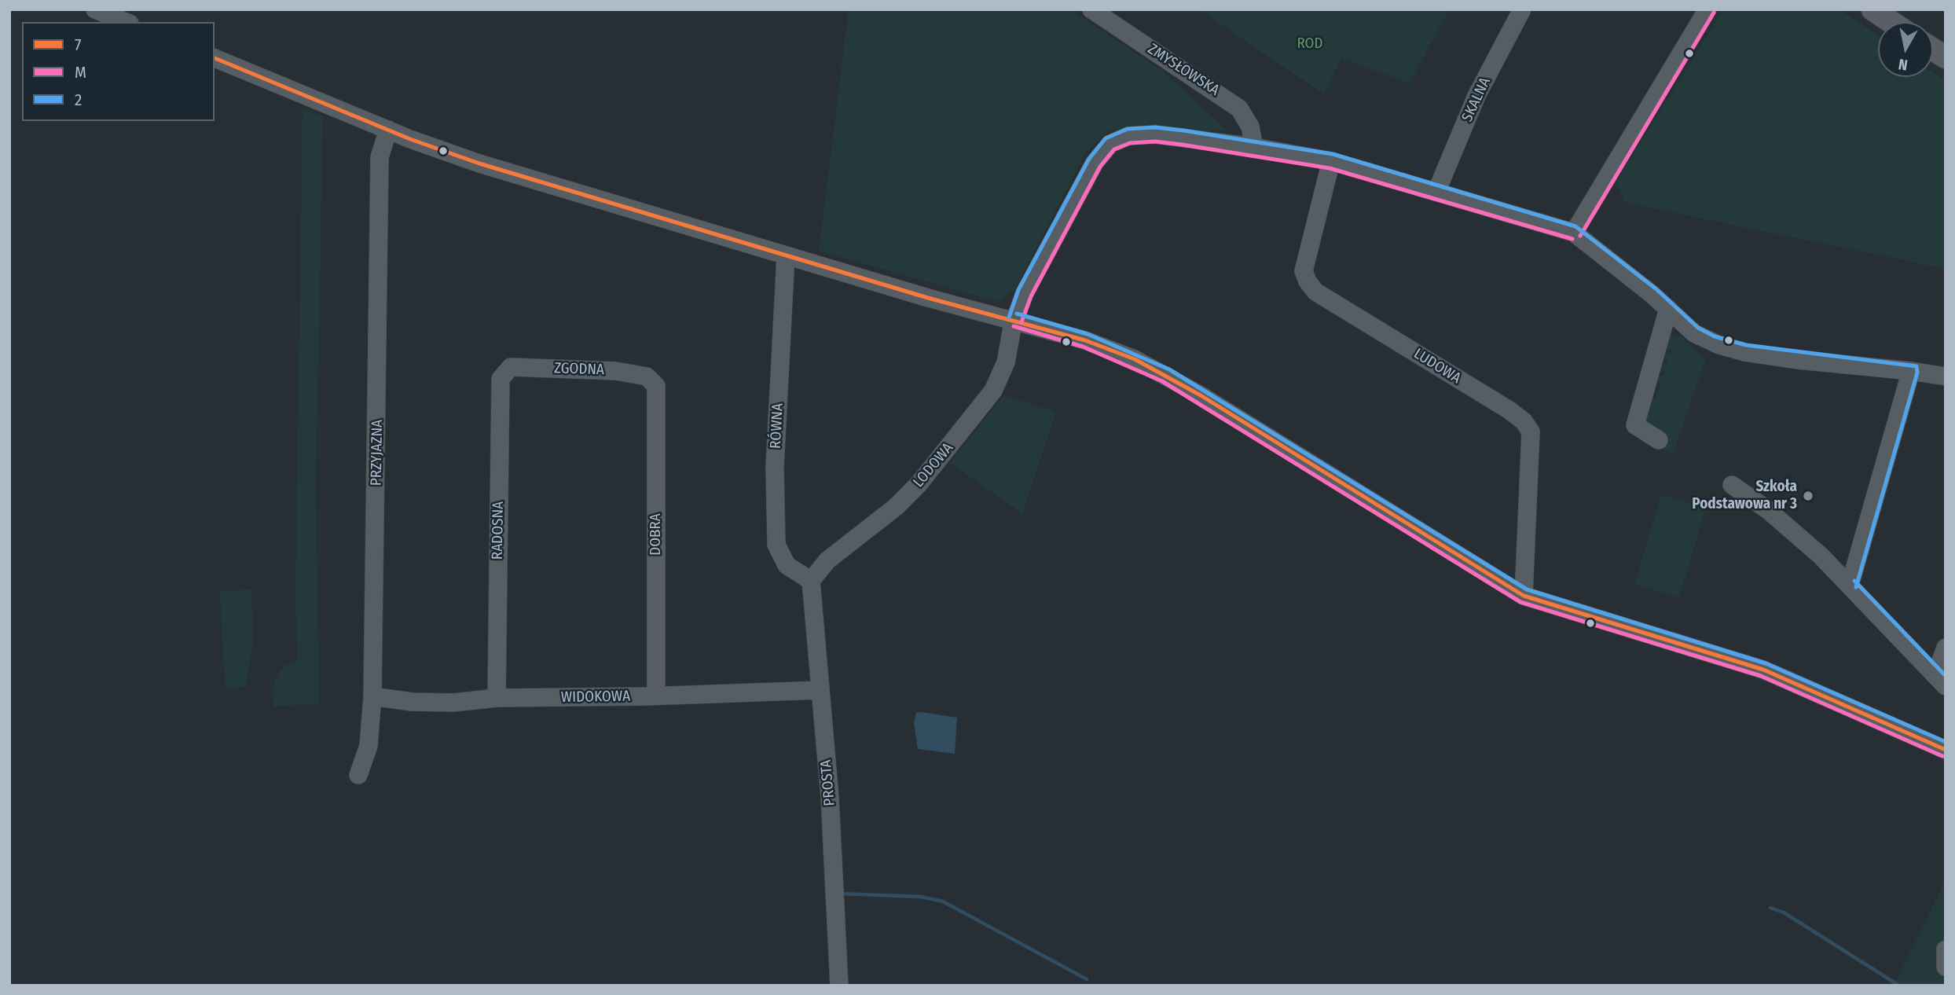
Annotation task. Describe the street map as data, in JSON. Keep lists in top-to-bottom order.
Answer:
{
  "streets": {
    "street": [
      "ZMYSŁOWSKA",
      "SKALNA",
      "LUDOWA",
      "ZGODNA",
      "RÓWNA",
      "PRZYJAZNA",
      "LODOWA",
      "RADOSNA",
      "DOBRA",
      "WIDOKOWA",
      "PROSTA"
    ]
  },
  "crossings": [
    ["ZMYSŁOWSKA", "LODOWA"],
    ["SKALNA", "LODOWA"],
    ["LUDOWA", "LODOWA"],
    ["ZGODNA", "RADOSNA"],
    ["ZGODNA", "DOBRA"],
    ["RÓWNA", "LODOWA"],
    ["RÓWNA", "PROSTA"],
    ["PRZYJAZNA", "WIDOKOWA"],
    ["LODOWA", "PROSTA"],
    ["RADOSNA", "WIDOKOWA"],
    ["DOBRA", "WIDOKOWA"],
    ["WIDOKOWA", "PROSTA"]
  ],
  "parks": ["ROD"],
  "places": ["Szkoła Podstawowa nr 3"],
  "lines": ["transit line M", "transit line 7", "transit line 2"],
  "legend": ["7", "M", "2"],
  "north": "bottom"
}
